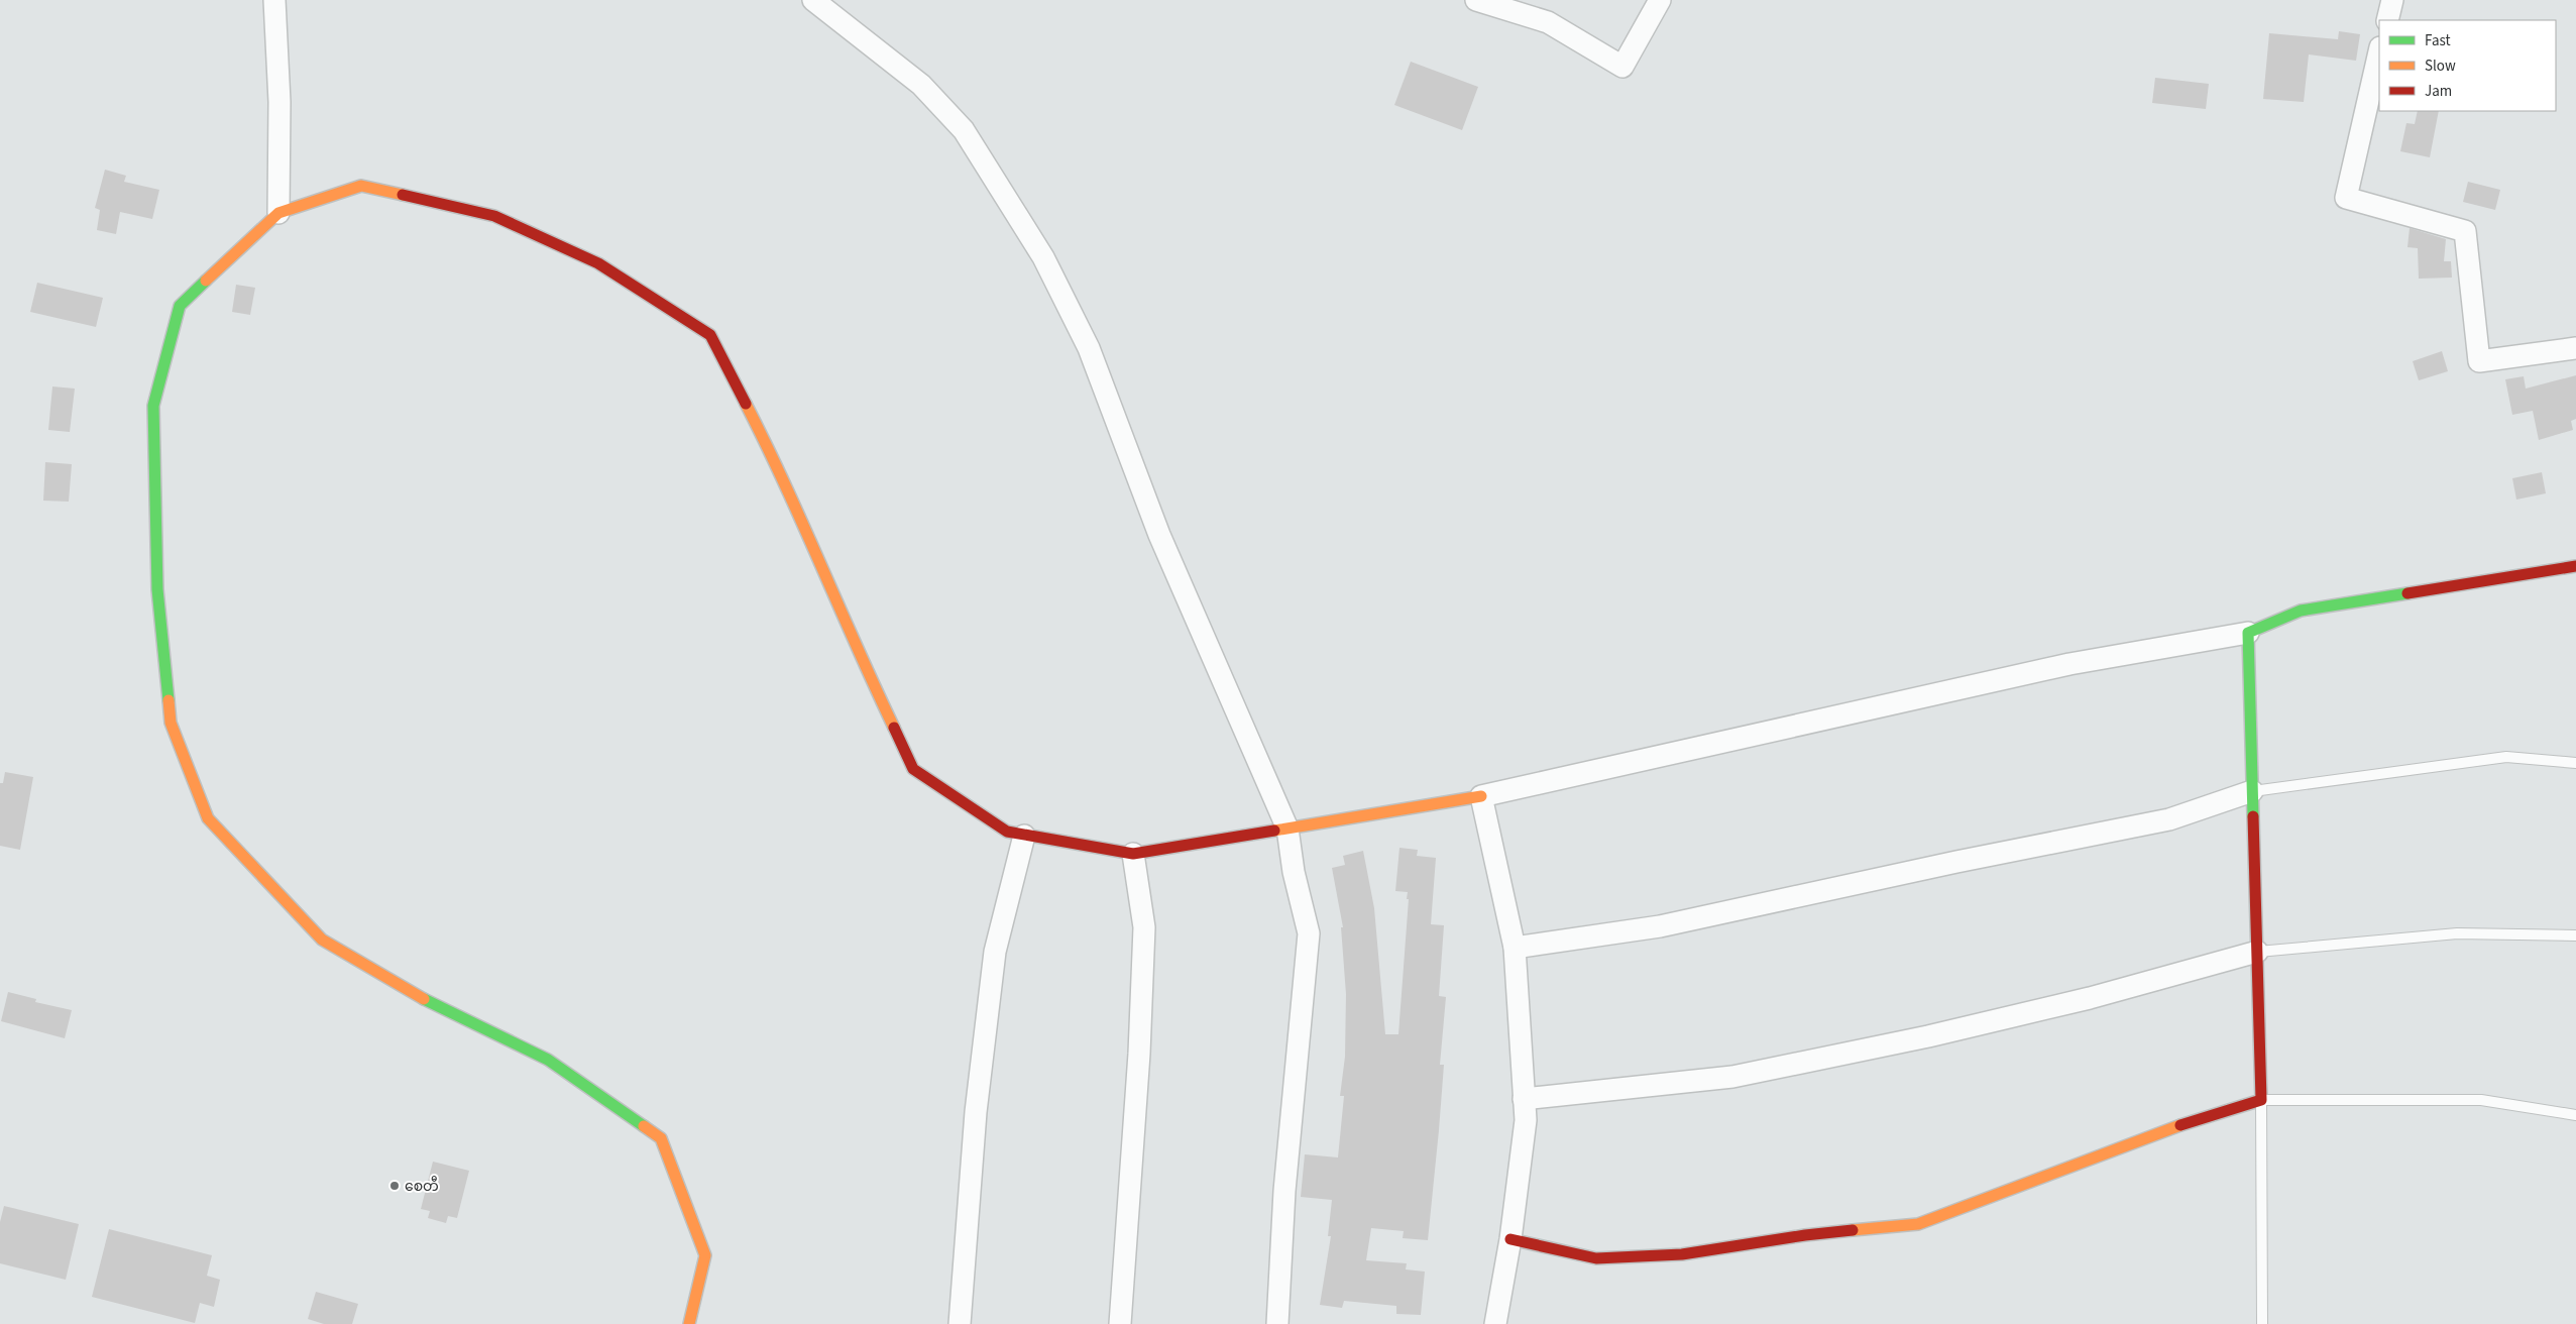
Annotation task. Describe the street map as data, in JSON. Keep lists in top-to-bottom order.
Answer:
{
  "places": ["စေတီ"],
  "legend": ["Fast", "Slow", "Jam"]
}
